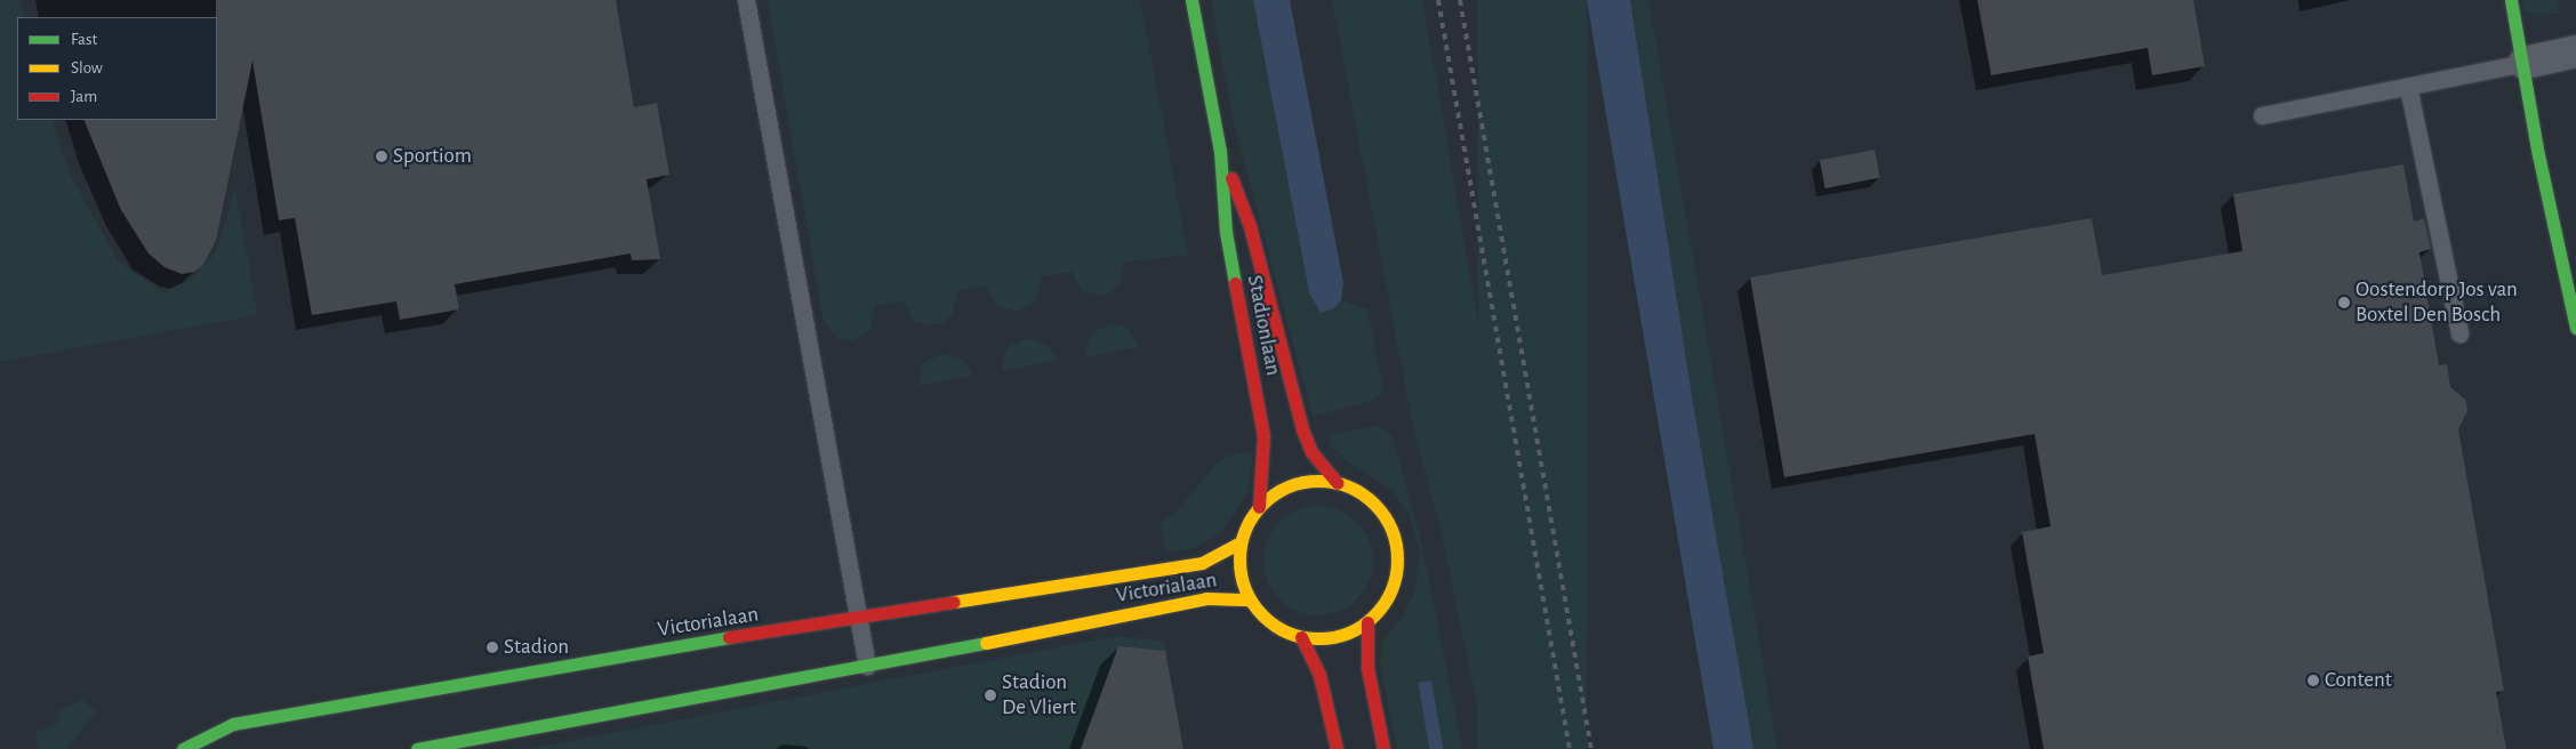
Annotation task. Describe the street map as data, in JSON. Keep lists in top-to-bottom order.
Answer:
{
  "streets": {
    "street": ["Stadionlaan", "Victorialaan"]
  },
  "crossings": [
    ["Stadionlaan", "Victorialaan"]
  ],
  "places": [
    "Sportiom",
    "Oostendorp Jos van Boxtel Den Bosch",
    "Stadion",
    "Content",
    "Stadion De Vliert"
  ],
  "legend": ["Fast", "Slow", "Jam"]
}
